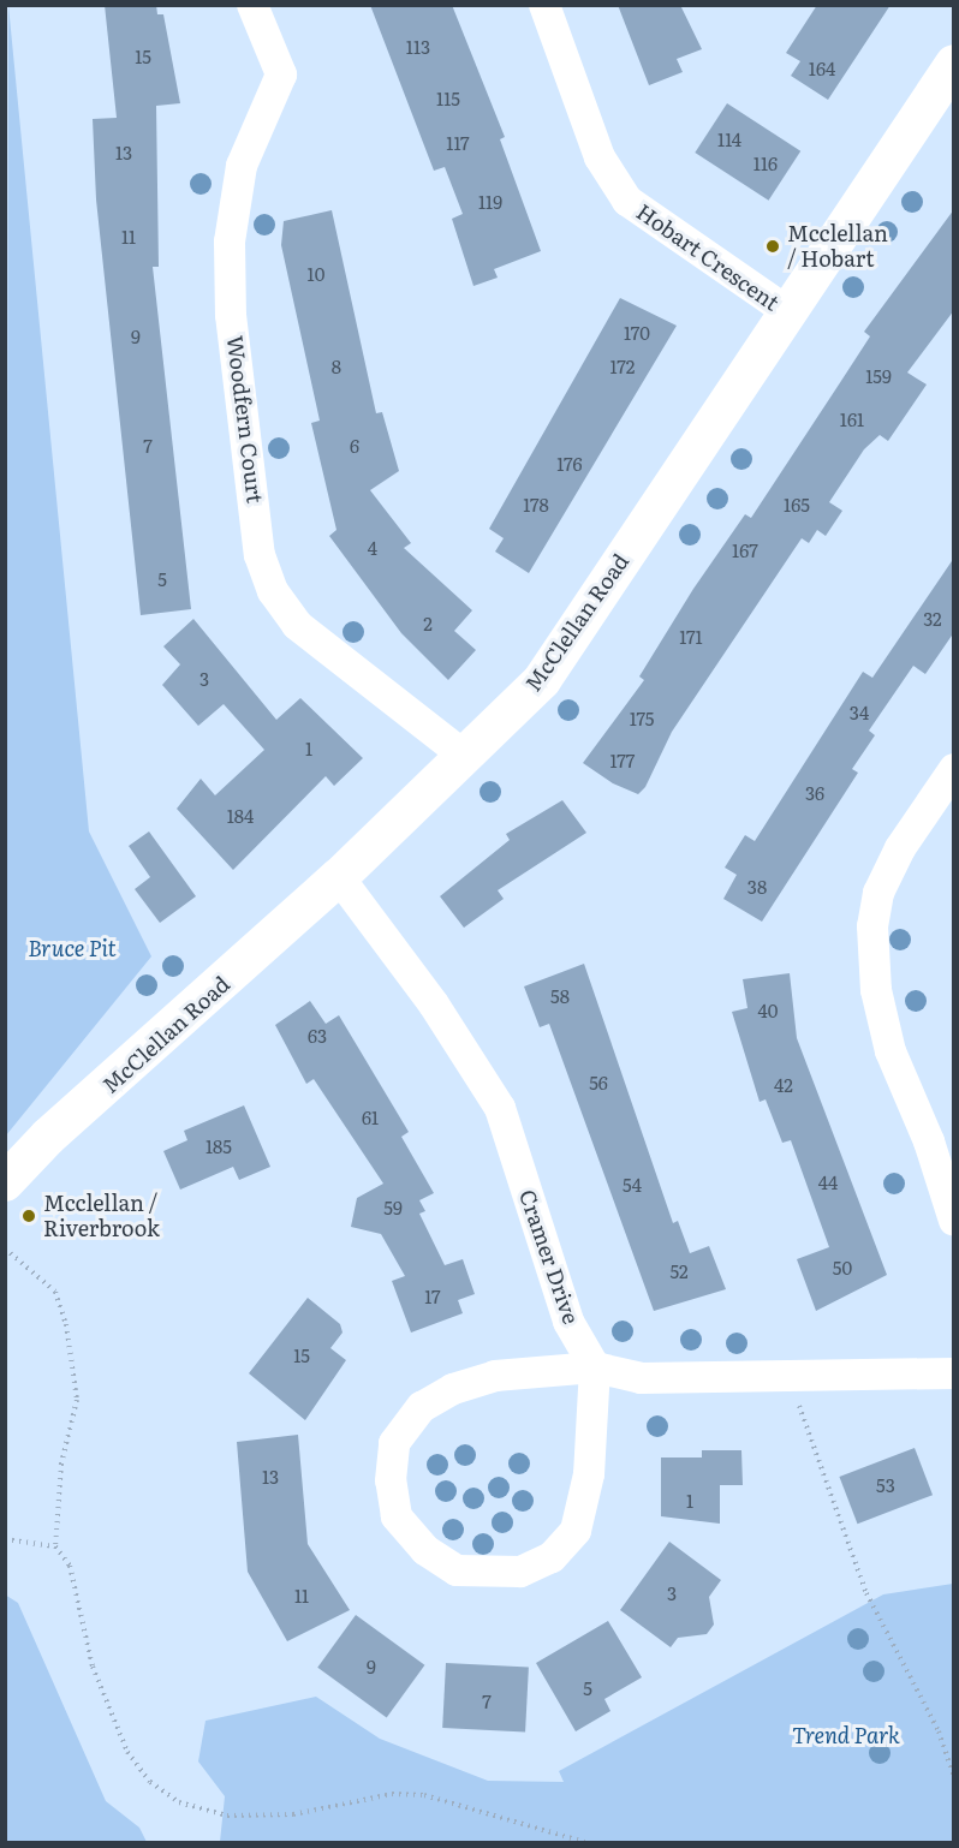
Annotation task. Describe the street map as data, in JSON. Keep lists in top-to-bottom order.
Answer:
{
  "streets": {
    "street": [
      "Hobart Crescent",
      "Woodfern Court",
      "McClellan Road",
      "Cramer Drive"
    ]
  },
  "crossings": [
    ["Hobart Crescent", "McClellan Road"],
    ["Woodfern Court", "McClellan Road"],
    ["McClellan Road", "Cramer Drive"]
  ],
  "parks": ["Bruce Pit", "Trend Park"],
  "places": ["Mcclellan / Hobart", "Mcclellan / Riverbrook"],
  "house_numbers": [
    "113",
    "15",
    "164",
    "115",
    "114",
    "117",
    "13",
    "116",
    "119",
    "11",
    "10",
    "170",
    "9",
    "8",
    "172",
    "159",
    "161",
    "7",
    "6",
    "176",
    "178",
    "165",
    "4",
    "167",
    "5",
    "32",
    "2",
    "171",
    "3",
    "34",
    "175",
    "1",
    "177",
    "36",
    "184",
    "38",
    "58",
    "40",
    "63",
    "56",
    "42",
    "61",
    "185",
    "44",
    "54",
    "59",
    "50",
    "52",
    "17",
    "15",
    "13",
    "53",
    "1",
    "3",
    "11",
    "9",
    "5",
    "7"
  ]
}
